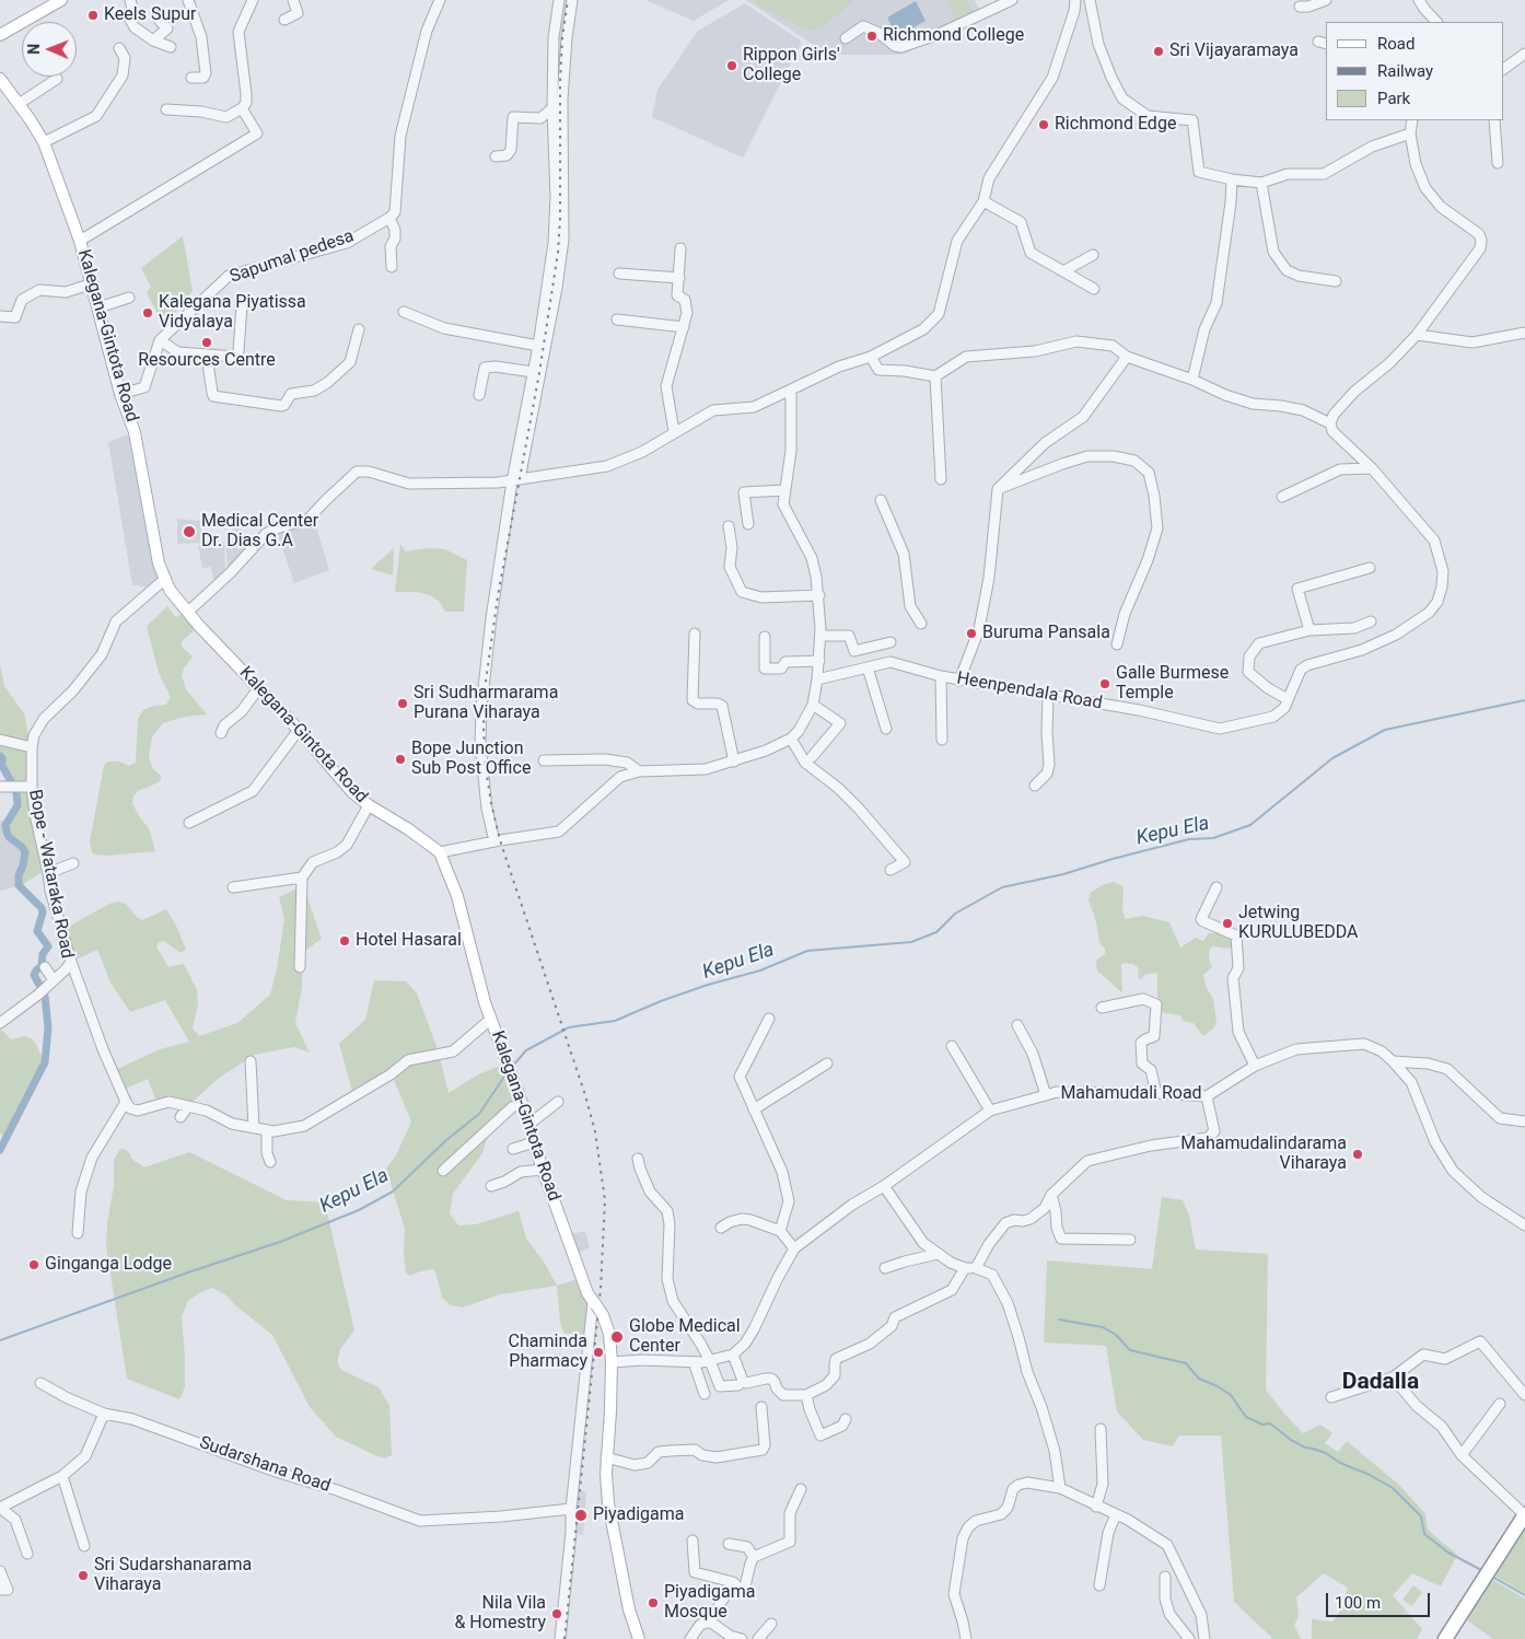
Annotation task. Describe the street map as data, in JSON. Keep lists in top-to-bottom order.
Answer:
{
  "streets": {
    "main road": ["Kalegana-Gintota Road"],
    "street": [
      "Sapumal pedesa",
      "Heenpendala Road",
      "Bope - Wataraka Road",
      "Mahamudali Road",
      "Sudarshana Road"
    ]
  },
  "crossings": [
    ["Sapumal pedesa", "Kalegana-Gintota Road"],
    ["Kalegana-Gintota Road", "Bope - Wataraka Road"]
  ],
  "districts": ["Dadalla"],
  "water": ["Kepu Ela"],
  "places": [
    "Keels Supur",
    "Richmond College",
    "Sri Vijayaramaya",
    "Rippon Girls' College",
    "Richmond Edge",
    "Kalegana Piyatissa Vidyalaya",
    "Resources Centre",
    "Medical Center Dr. Dias G.A",
    "Buruma Pansala",
    "Galle Burmese Temple",
    "Sri Sudharmarama Purana Viharaya",
    "Bope Junction Sub Post Office",
    "Jetwing KURULUBEDDA",
    "Hotel Hasaral",
    "Mahamudalindarama Viharaya",
    "Ginganga Lodge",
    "Globe Medical Center",
    "Chaminda Pharmacy",
    "Piyadigama",
    "Sri Sudarshanarama Viharaya",
    "Piyadigama Mosque",
    "Nila Vila & Homestry"
  ],
  "legend": ["Road", "Railway", "Park"],
  "scale_bar": "100 m",
  "north": "left"
}
